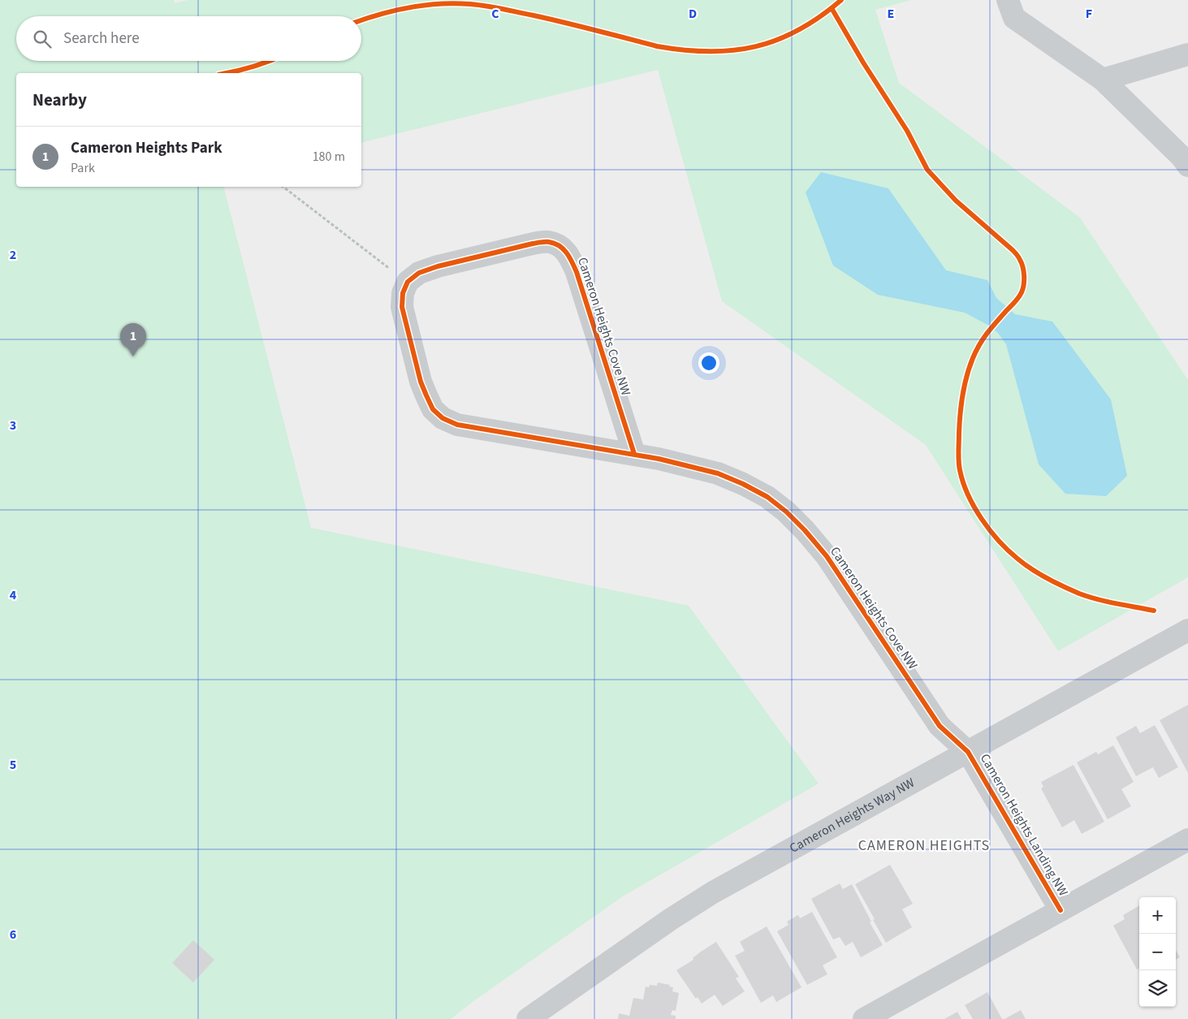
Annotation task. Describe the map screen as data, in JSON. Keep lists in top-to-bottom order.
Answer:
{
  "streets": {
    "street": ["Cameron Heights Cove NW", "Cameron Heights Way NW", "Cameron Heights Landing NW"]
  },
  "crossings": [
    ["Cameron Heights Cove NW", "Cameron Heights Way NW"],
    ["Cameron Heights Cove NW", "Cameron Heights Landing NW"],
    ["Cameron Heights Way NW", "Cameron Heights Landing NW"]
  ],
  "districts": ["CAMERON HEIGHTS"],
  "page": {
    "search": "Search here",
    "heading": "Nearby",
    "list": [
      {
        "mark": "1",
        "name": "Cameron Heights Park",
        "note": "Park",
        "value": "180 m"
      }
    ],
    "pins": "1",
    "map_buttons": ["+", "−"]
  },
  "grid": {
    "columns": [
      "C",
      "D",
      "E",
      "F"
    ],
    "rows": [
      "2",
      "3",
      "4",
      "5",
      "6"
    ]
  }
}
